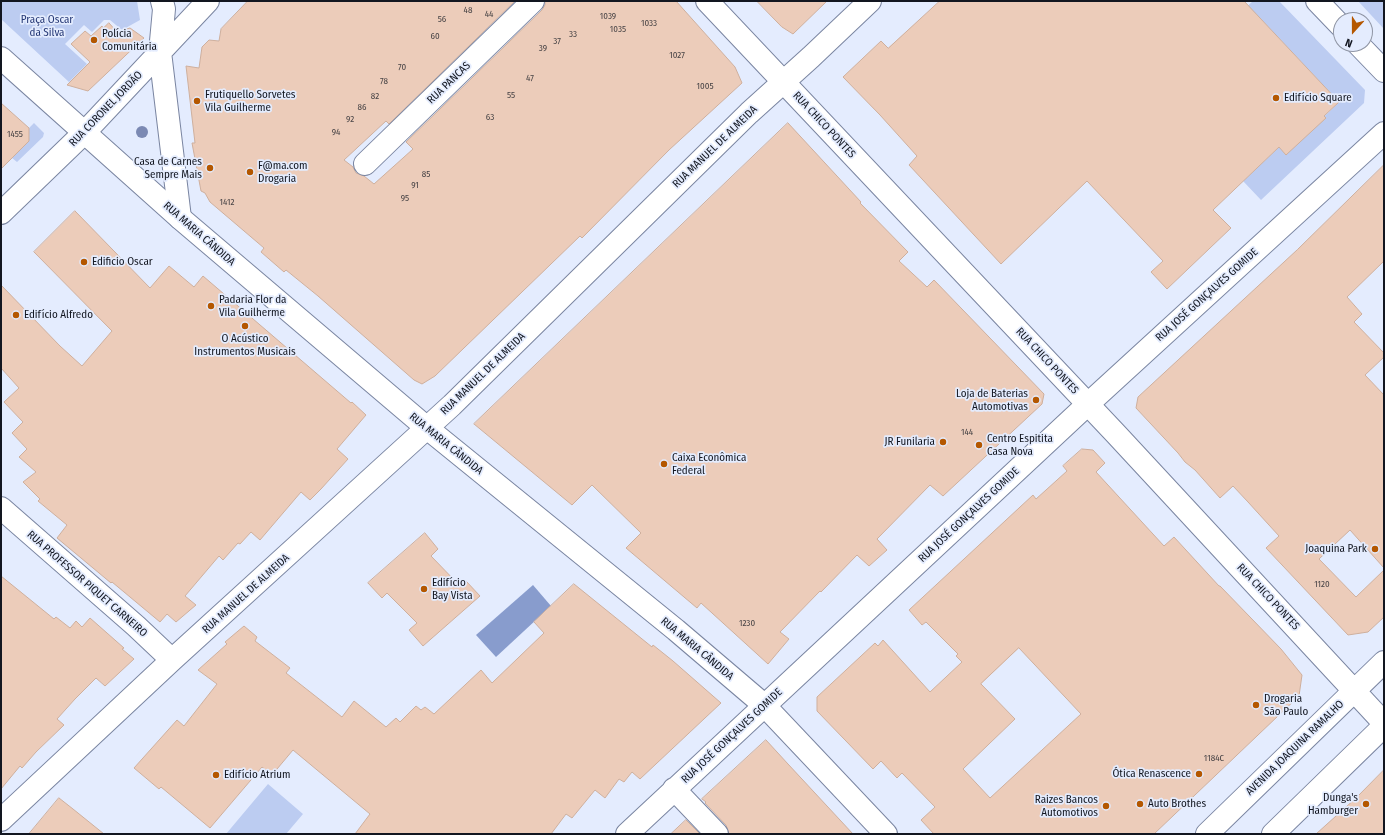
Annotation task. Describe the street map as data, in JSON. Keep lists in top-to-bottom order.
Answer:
{
  "streets": {
    "street": [
      "RUA PANCAS",
      "RUA CORONEL JORDÃO",
      "RUA CHICO PONTES",
      "RUA MANUEL DE ALMEIDA",
      "RUA MARIA CÂNDIDA",
      "RUA JOSÉ GONÇALVES GOMIDE",
      "RUA PROFESSOR PIQUET CARNEIRO",
      "AVENIDA JOAQUINA RAMALHO"
    ]
  },
  "crossings": [
    ["RUA CORONEL JORDÃO", "RUA MARIA CÂNDIDA"],
    ["RUA CHICO PONTES", "RUA MANUEL DE ALMEIDA"],
    ["RUA CHICO PONTES", "RUA JOSÉ GONÇALVES GOMIDE"],
    ["RUA CHICO PONTES", "AVENIDA JOAQUINA RAMALHO"],
    ["RUA MANUEL DE ALMEIDA", "RUA MARIA CÂNDIDA"],
    ["RUA MANUEL DE ALMEIDA", "RUA PROFESSOR PIQUET CARNEIRO"],
    ["RUA MARIA CÂNDIDA", "RUA JOSÉ GONÇALVES GOMIDE"]
  ],
  "parks": ["Praça Oscar da Silva"],
  "places": [
    "Polícia Comunitária",
    "Edifício Square",
    "Frutiquello Sorvetes Vila Guilherme",
    "Casa de Carnes Sempre Mais",
    "F@ma.com Drogaria",
    "Edificio Oscar",
    "Padaria Flor da Vila Guilherme",
    "Edifício Alfredo",
    "O Acústico Instrumentos Musicais",
    "Loja de Baterias Automotivas",
    "JR Funilaria",
    "Centro Espitita Casa Nova",
    "Caixa Econômica Federal",
    "Joaquina Park",
    "Edifício Bay Vista",
    "Drogaria São Paulo",
    "Ótica Renascence",
    "Edifício Atrium",
    "Auto Brothes",
    "Dunga's Hamburger",
    "Raizes Bancos Automotivos"
  ],
  "house_numbers": [
    "48",
    "44",
    "1039",
    "56",
    "1033",
    "1035",
    "33",
    "60",
    "37",
    "39",
    "1027",
    "70",
    "47",
    "78",
    "1005",
    "55",
    "82",
    "86",
    "63",
    "92",
    "94",
    "1455",
    "85",
    "91",
    "95",
    "1412",
    "144",
    "1120",
    "1230",
    "1184C"
  ],
  "north": "bottom"
}
